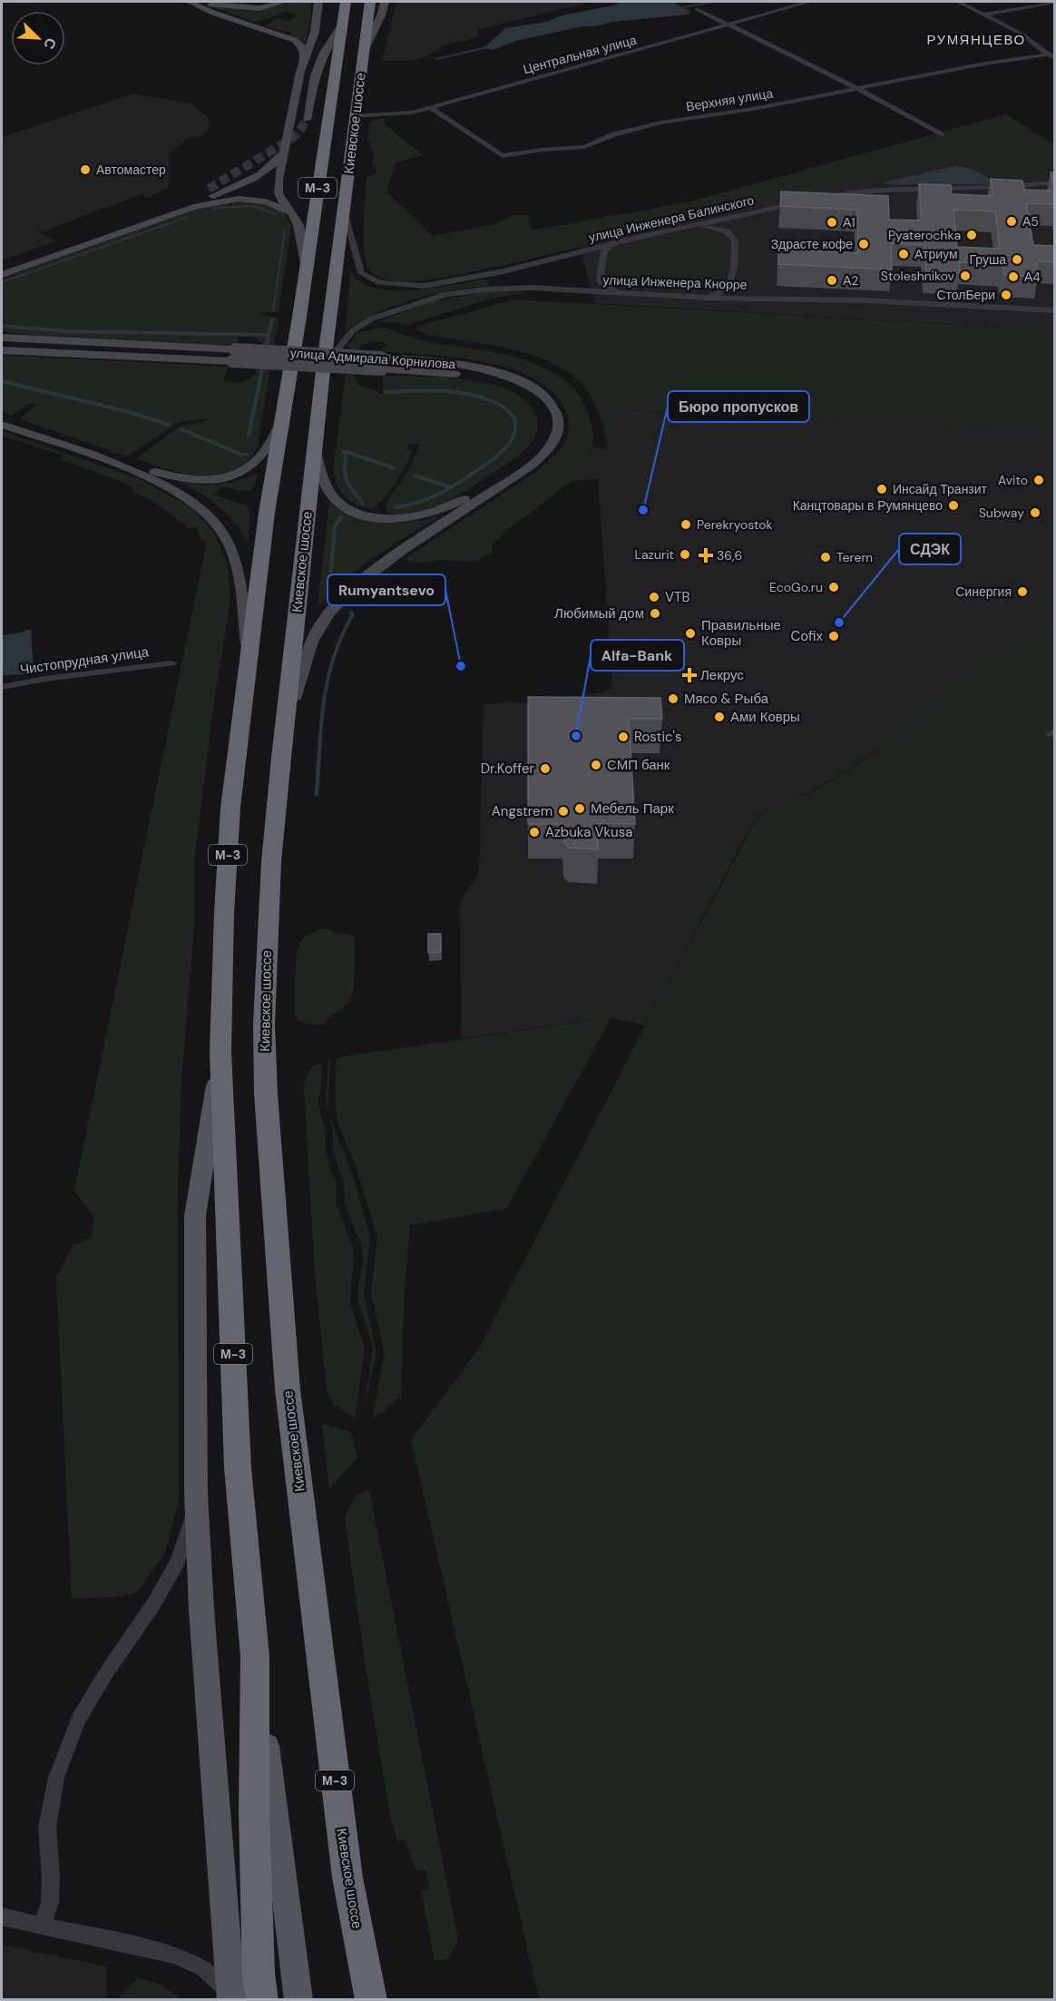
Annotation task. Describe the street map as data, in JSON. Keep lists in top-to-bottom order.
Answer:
{
  "streets": {
    "highway": ["Киевское шоссе", "М-3"],
    "main road": ["улица Адмирала Корнилова"],
    "street": [
      "Центральная улица",
      "Верхняя улица",
      "улица Инженера Балинского",
      "улица Инженера Кнорре",
      "Чистопрудная улица"
    ]
  },
  "crossings": [
    ["Центральная улица", "Верхняя улица"],
    ["Центральная улица", "Киевское шоссе"],
    ["Киевское шоссе", "улица Инженера Балинского"],
    ["Киевское шоссе", "улица Инженера Кнорре"],
    ["Киевское шоссе", "улица Адмирала Корнилова"]
  ],
  "districts": ["РУМЯНЦЕВО"],
  "places": {
    "other": [
      "Автомастер",
      "А5",
      "А1",
      "Pyaterochka",
      "Здрасте кофе",
      "Атриум",
      "Груша",
      "Stoleshnikov",
      "А4",
      "А2",
      "СтолБери",
      "Avito",
      "Инсайд Транзит",
      "Канцтовары в Румянцево",
      "Бюро пропусков",
      "Subway",
      "Perekryostok",
      "Lazurit",
      "Terem",
      "EcoGo.ru",
      "Синергия",
      "VTB",
      "Любимый дом",
      "СДЭК",
      "Правильные Ковры",
      "Cofix",
      "Rumyantsevo",
      "Мясо & Рыба",
      "Ами Ковры",
      "Alfa-Bank",
      "Rostic's",
      "СМП банк",
      "Dr.Koffer",
      "Мебель Парк",
      "Angstrem",
      "Azbuka Vkusa"
    ],
    "health": ["36,6", "Лекрус"]
  },
  "north": "bottom right"
}
